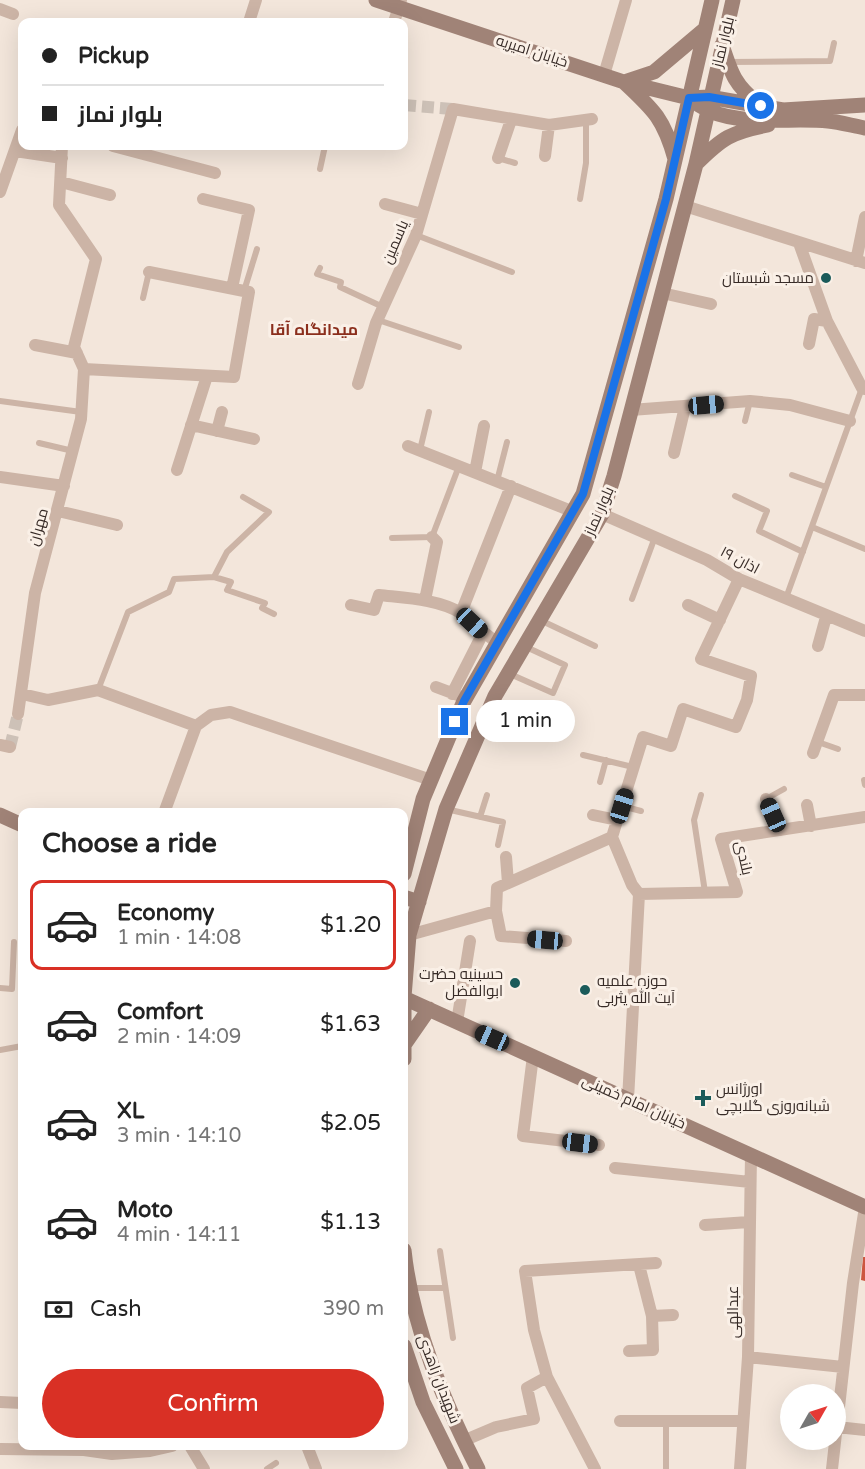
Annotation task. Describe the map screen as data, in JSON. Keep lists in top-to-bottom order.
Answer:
{
  "streets": {
    "main road": [
      "بلوار نماز",
      "خیابان امیریه",
      "خیابان امام خمینی",
      "شهیدان زاهدی"
    ],
    "street": [
      "یاسمین",
      "مهران",
      "اذان ۱۹",
      "بلندی",
      "عبدالهی"
    ]
  },
  "crossings": [
    ["بلوار نماز", "خیابان امیریه"],
    ["بلوار نماز", "اذان ۱۹"],
    ["خیابان امام خمینی", "عبدالهی"]
  ],
  "districts": ["میدانگاه آقا"],
  "places": {
    "other": ["مسجد شبستان", "حسینیه حضرت ابوالفضل", "حوزه علمیه آیت الله یثربی"],
    "health": ["اورژانس شبانه‌روزی گلابچی"]
  },
  "north": "top right",
  "page": {
    "banner": ["Pickup", "بلوار نماز"],
    "bubble": "1 min",
    "heading": "Choose a ride",
    "list": [
      {
        "name": "Economy",
        "note": "1 min · 14:08",
        "value": "$1.20"
      },
      {
        "name": "Comfort",
        "note": "2 min · 14:09",
        "value": "$1.63"
      },
      {
        "name": "XL",
        "note": "3 min · 14:10",
        "value": "$2.05"
      },
      {
        "name": "Moto",
        "note": "4 min · 14:11",
        "value": "$1.13"
      }
    ],
    "pay": ["Cash", "390 m"],
    "buttons": "Confirm"
  }
}
